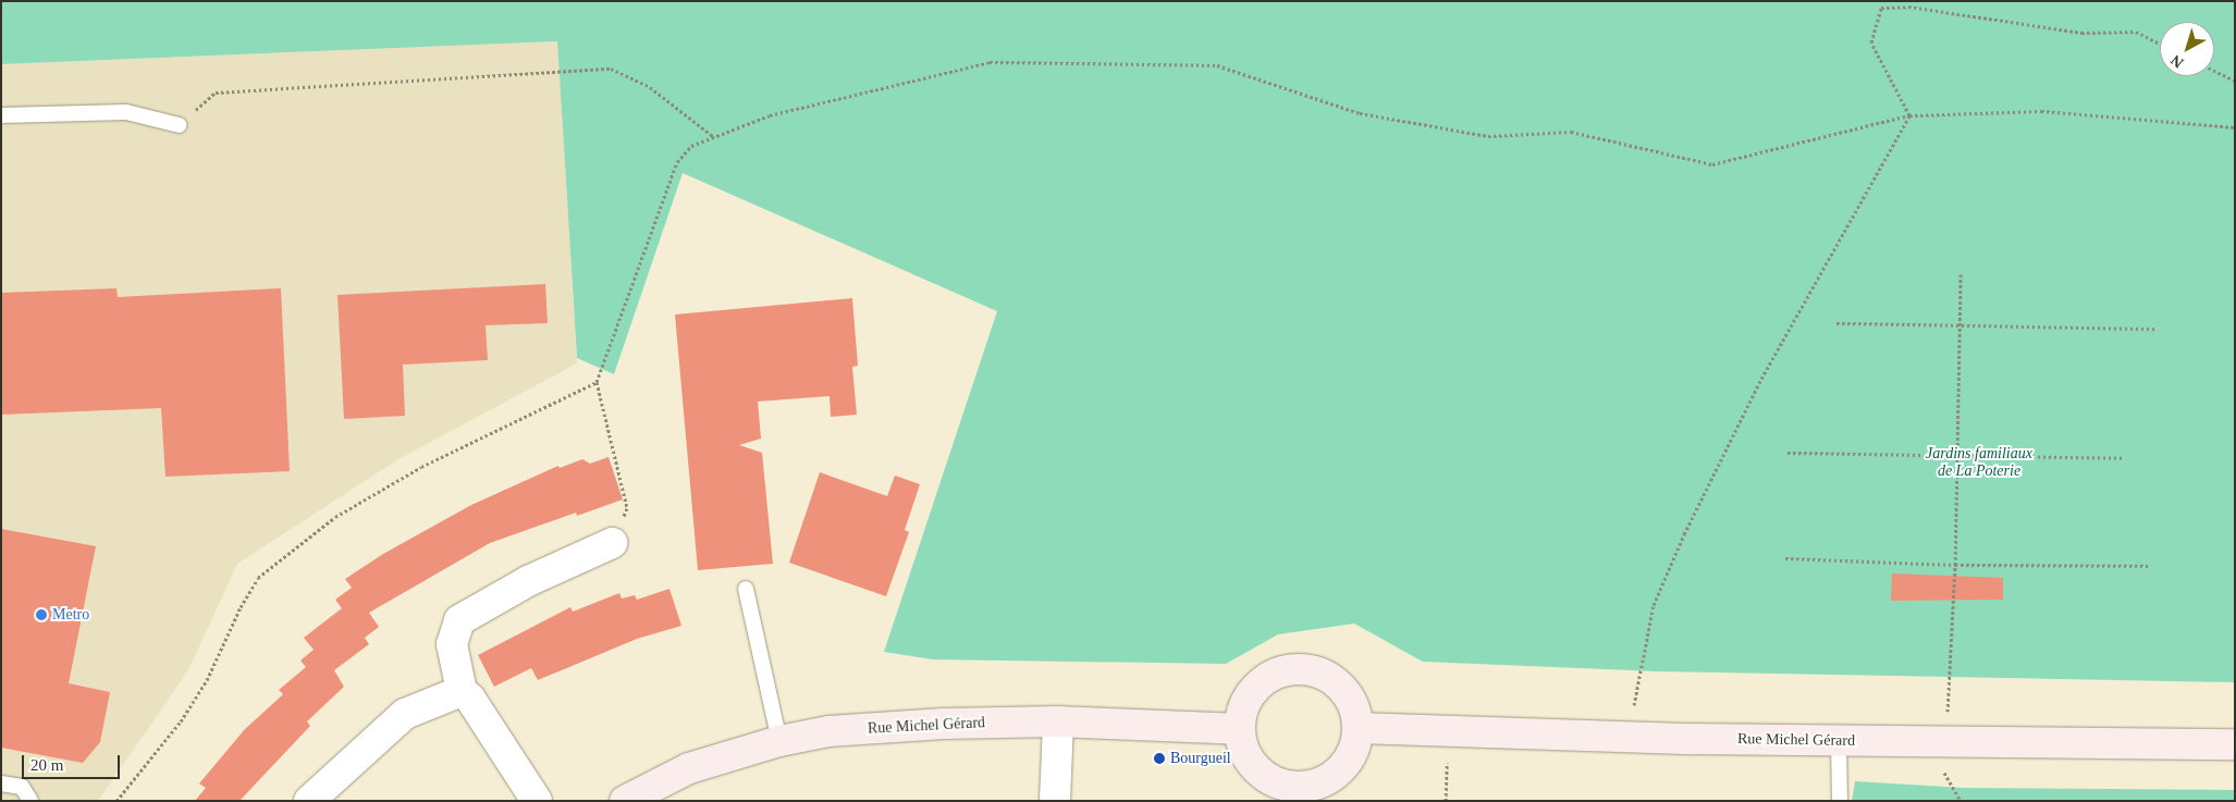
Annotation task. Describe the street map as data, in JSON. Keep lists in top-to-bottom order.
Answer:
{
  "streets": {
    "street": ["Rue Michel Gérard"]
  },
  "parks": ["Jardins familiaux de La Poterie"],
  "places": ["Metro", "Bourgueil"],
  "scale_bar": "20 m",
  "north": "bottom left"
}
